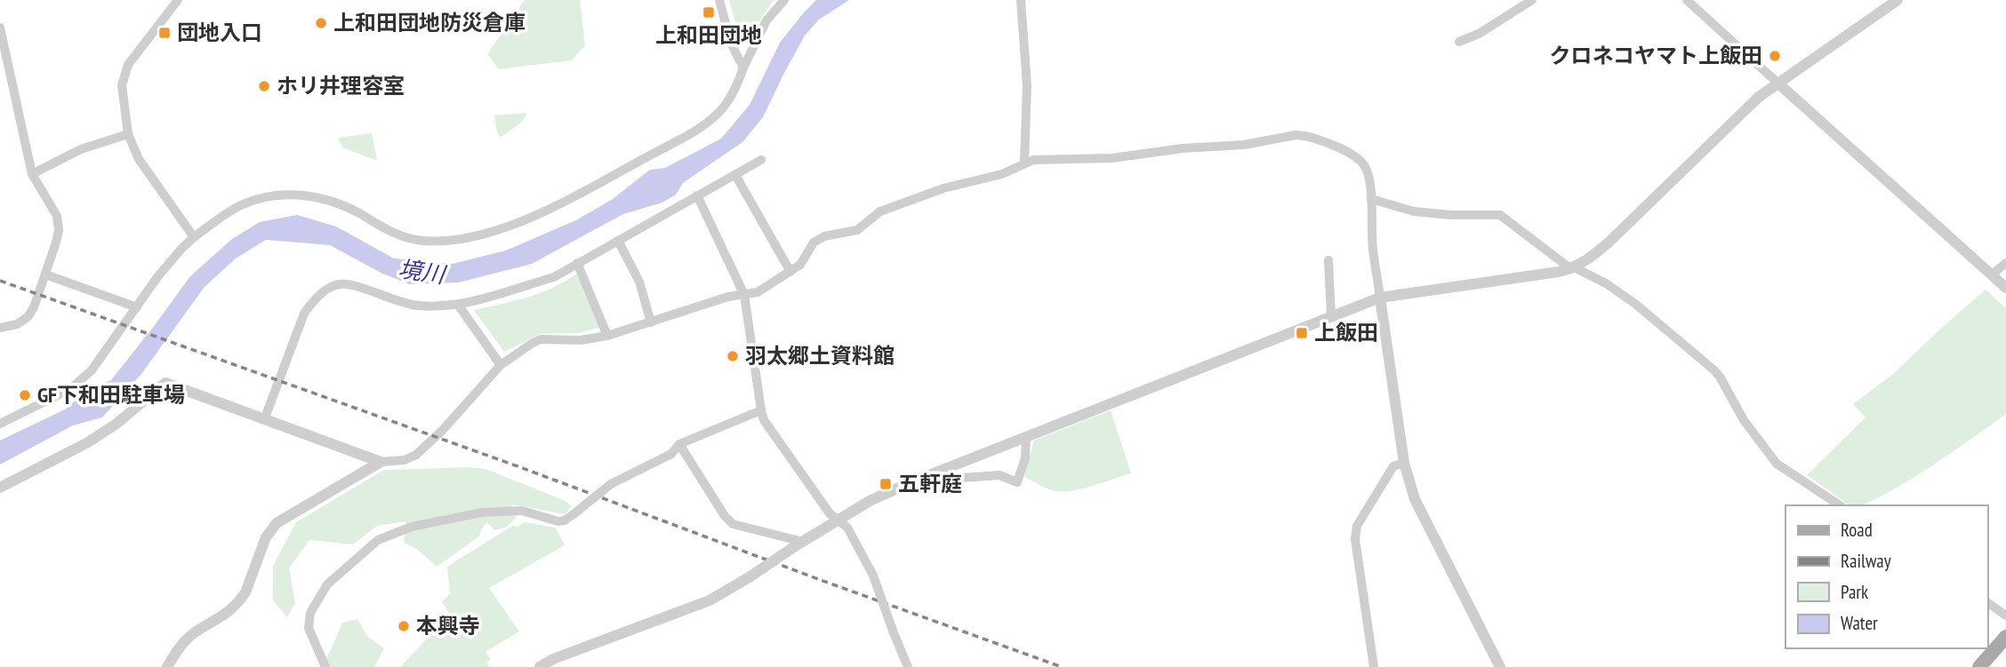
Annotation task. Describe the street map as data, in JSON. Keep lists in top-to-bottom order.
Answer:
{
  "water": ["境川"],
  "places": {
    "transit": [
      "上和田団地",
      "団地入口",
      "上飯田",
      "五軒庭"
    ],
    "other": [
      "上和田団地防災倉庫",
      "クロネコヤマト上飯田",
      "ホリ井理容室",
      "羽太郷土資料館",
      "GF下和田駐車場",
      "本興寺"
    ]
  },
  "legend": [
    "Road",
    "Railway",
    "Park",
    "Water"
  ]
}
